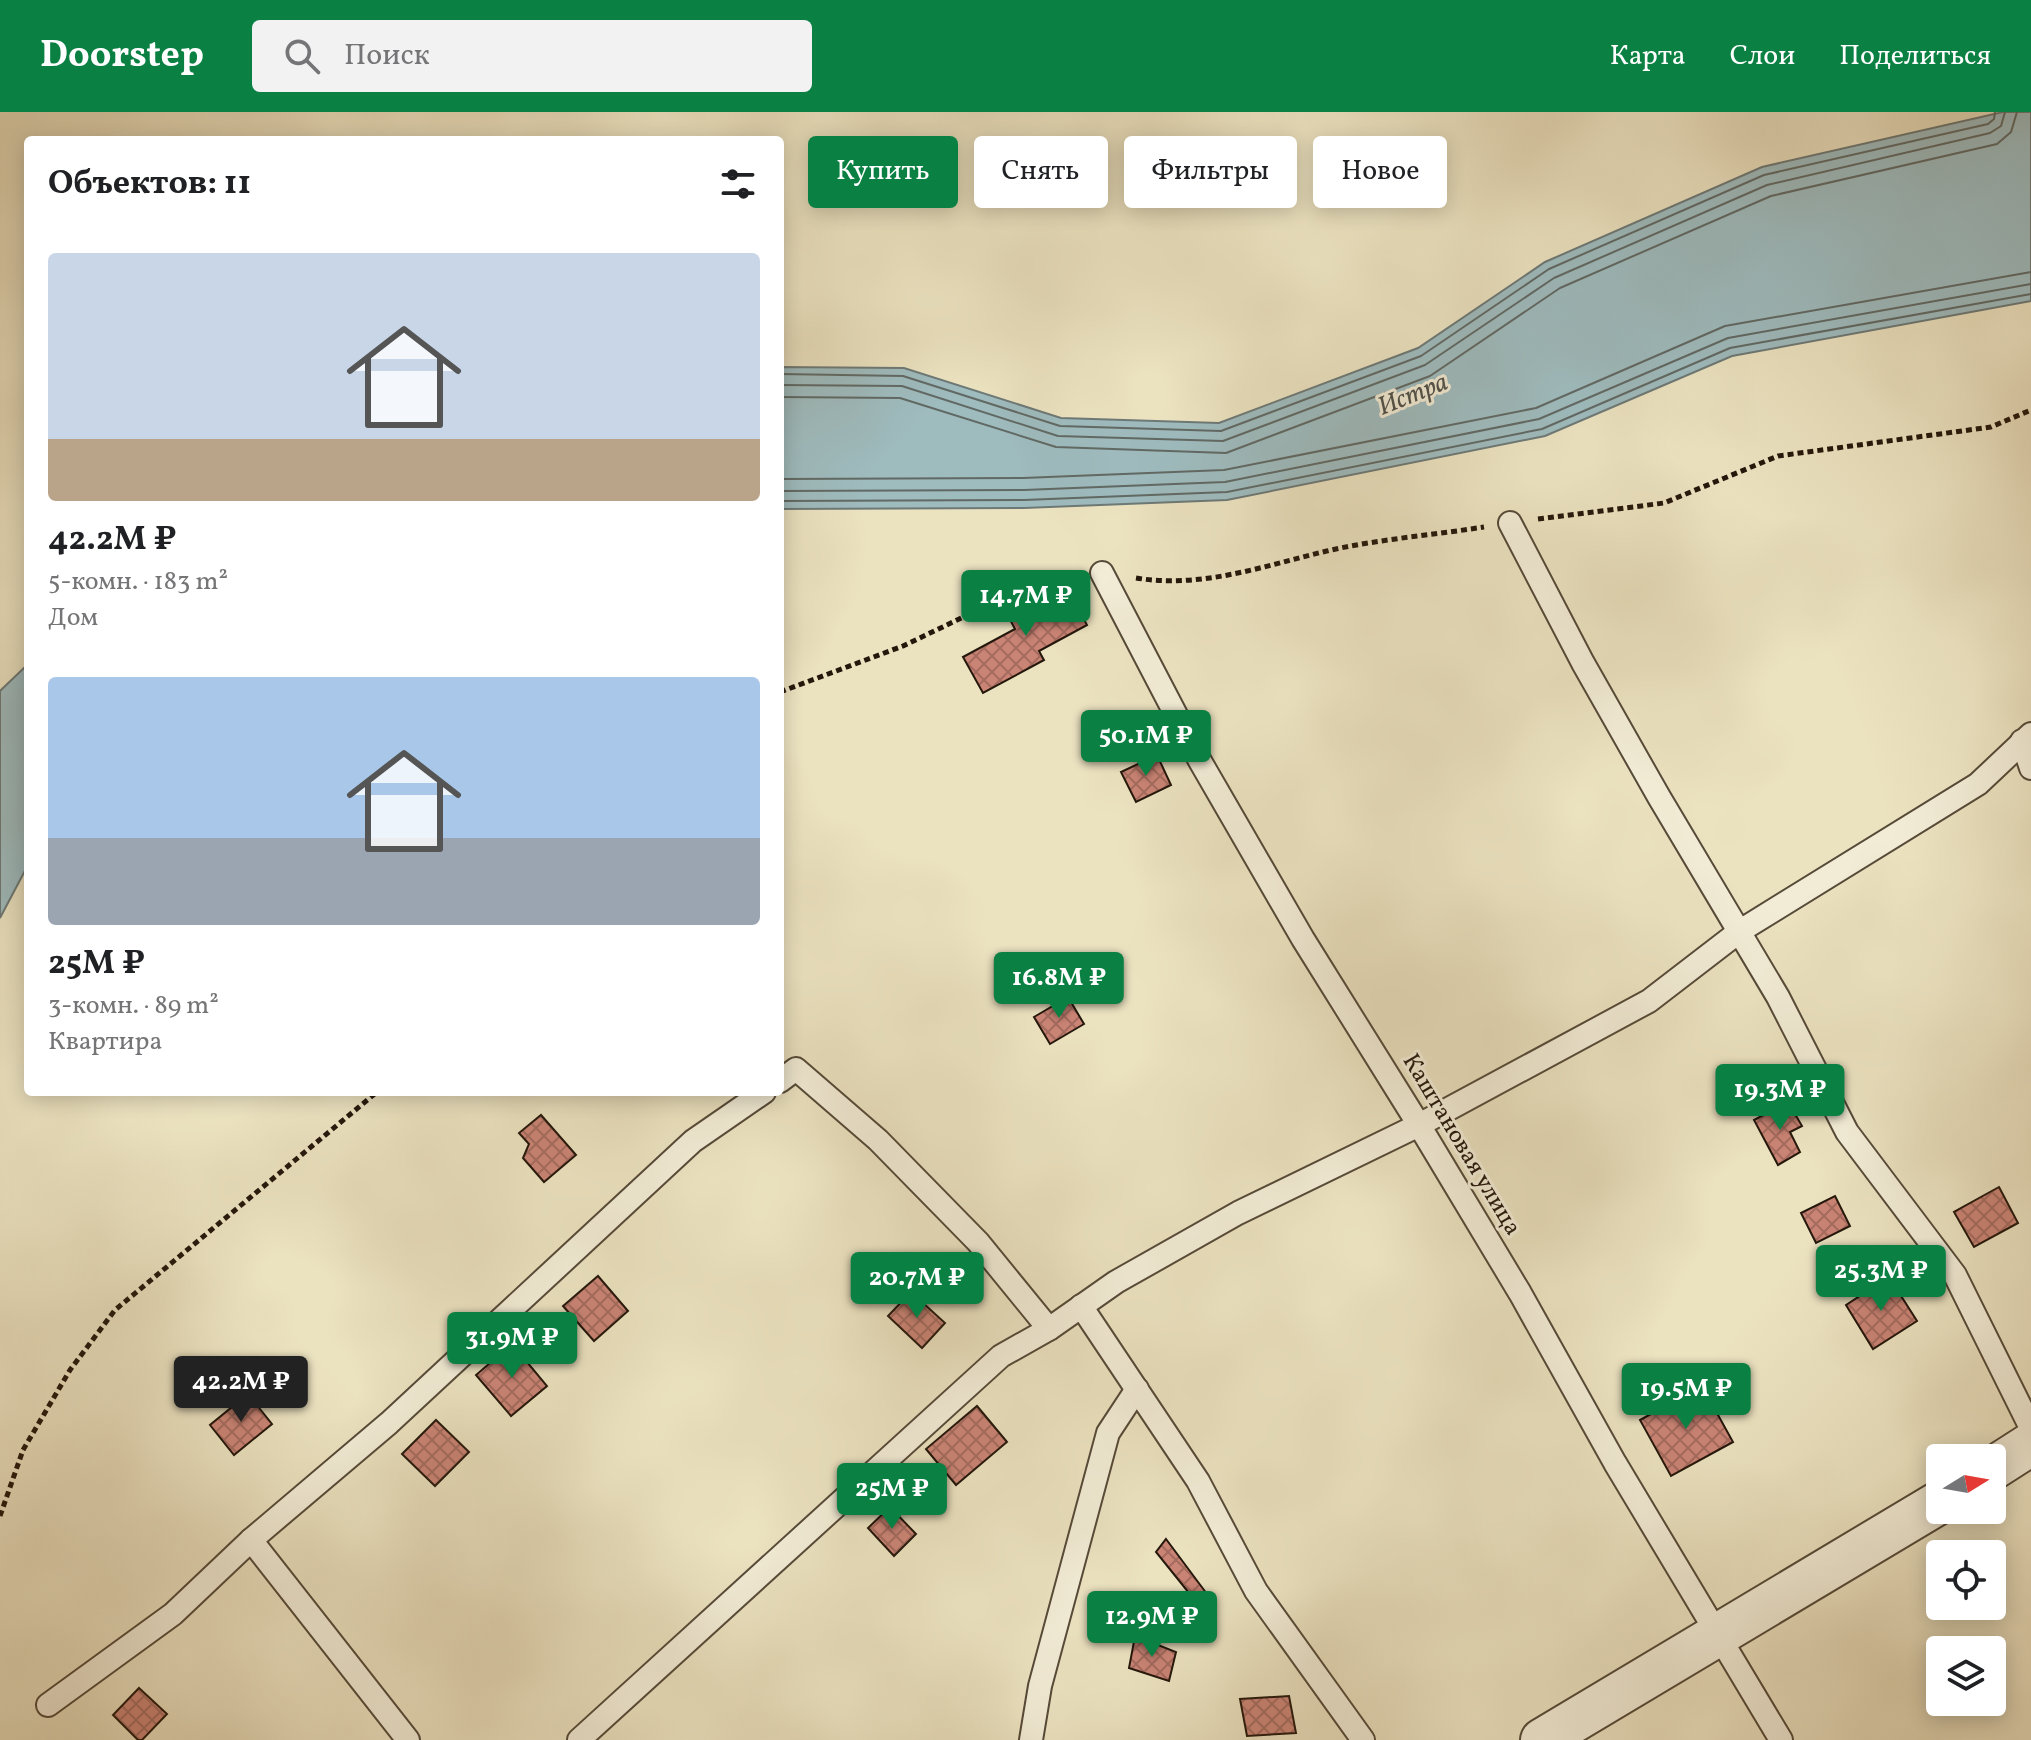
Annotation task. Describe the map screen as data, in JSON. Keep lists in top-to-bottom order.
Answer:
{
  "streets": {
    "lane": ["Каштановая улица"]
  },
  "water": ["Истра"],
  "north": "right",
  "page": {
    "header": "Doorstep",
    "search": "Поиск",
    "nav": ["Карта", "Слои", "Поделиться"],
    "chip": [
      "Купить",
      "Снять",
      "Фильтры",
      "Новое"
    ],
    "heading": "Объектов: 11",
    "list": [
      {
        "name": "42.2M ₽",
        "note": "5-комн. · 183 m² · Дом"
      },
      {
        "name": "25M ₽",
        "note": "3-комн. · 89 m² · Квартира"
      }
    ],
    "price": [
      "14.7M ₽",
      "50.1M ₽",
      "16.8M ₽",
      "19.3M ₽",
      "25.3M ₽",
      "20.7M ₽",
      "31.9M ₽",
      "42.2M ₽",
      "19.5M ₽",
      "25M ₽",
      "12.9M ₽"
    ]
  }
}
